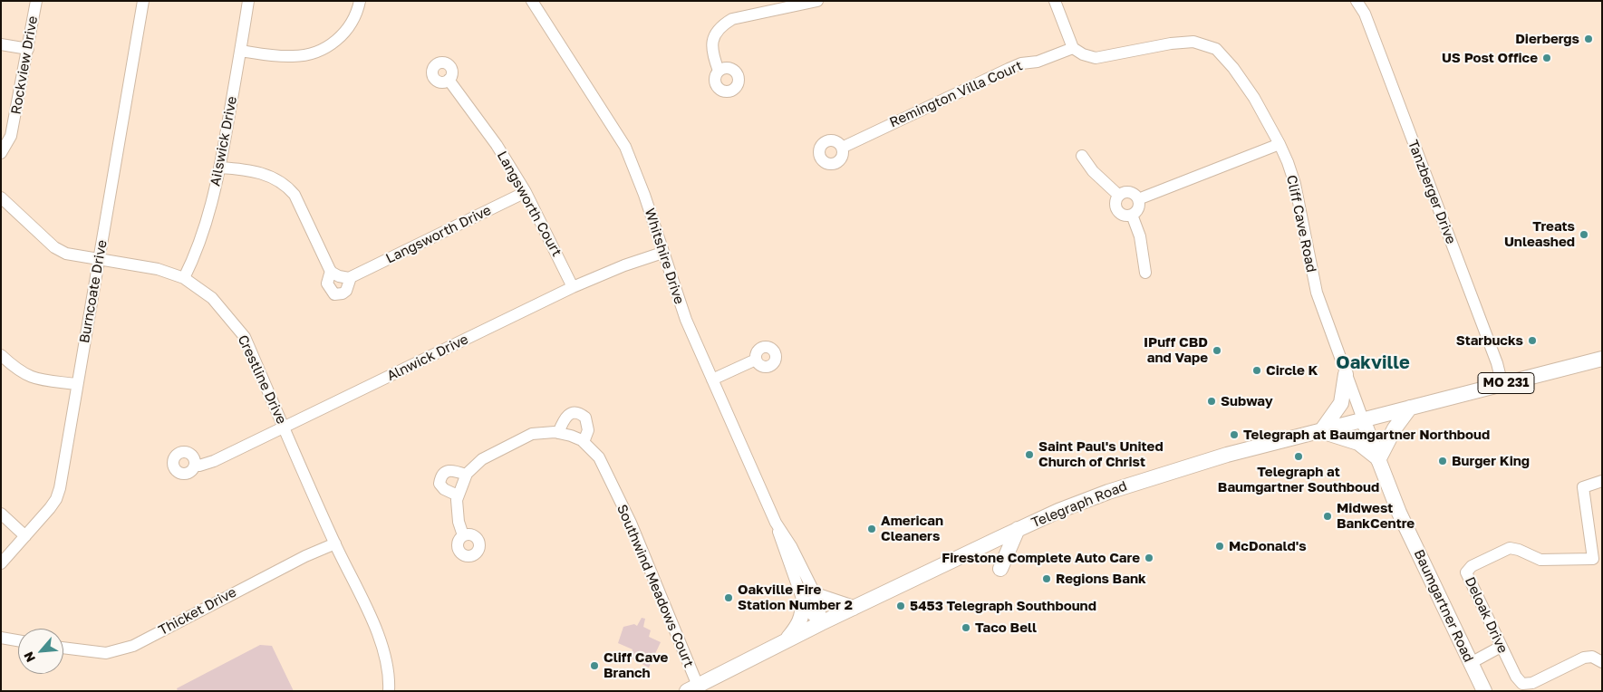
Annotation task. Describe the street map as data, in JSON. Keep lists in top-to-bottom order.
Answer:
{
  "streets": {
    "main road": ["MO 231", "Telegraph Road", "Baumgartner Road"],
    "street": [
      "Rockview Drive",
      "Remington Villa Court",
      "Ailswick Drive",
      "Tanzberger Drive",
      "Langsworth Court",
      "Cliff Cave Road",
      "Langsworth Drive",
      "Whitshire Drive",
      "Burncoate Drive",
      "Alnwick Drive",
      "Crestline Drive",
      "Southwind Meadows Court",
      "Thicket Drive",
      "Deloak Drive"
    ]
  },
  "crossings": [
    ["Remington Villa Court", "Cliff Cave Road"],
    ["Ailswick Drive", "Langsworth Drive"],
    ["Ailswick Drive", "Crestline Drive"],
    ["Tanzberger Drive", "Telegraph Road"],
    ["Langsworth Court", "Langsworth Drive"],
    ["Langsworth Court", "Alnwick Drive"],
    ["Cliff Cave Road", "Telegraph Road"],
    ["Cliff Cave Road", "Baumgartner Road"],
    ["Whitshire Drive", "Alnwick Drive"],
    ["Whitshire Drive", "Telegraph Road"],
    ["Burncoate Drive", "Crestline Drive"],
    ["Alnwick Drive", "Crestline Drive"],
    ["Crestline Drive", "Thicket Drive"],
    ["Telegraph Road", "Southwind Meadows Court"],
    ["Telegraph Road", "Baumgartner Road"]
  ],
  "districts": ["Oakville"],
  "places": [
    "Dierbergs",
    "US Post Office",
    "Treats Unleashed",
    "Starbucks",
    "IPuff CBD and Vape",
    "Circle K",
    "Subway",
    "Telegraph at Baumgartner Northboud",
    "Saint Paul's United Church of Christ",
    "Telegraph at Baumgartner Southboud",
    "Burger King",
    "Midwest BankCentre",
    "American Cleaners",
    "McDonald's",
    "Firestone Complete Auto Care",
    "Regions Bank",
    "Oakville Fire Station Number 2",
    "5453 Telegraph Southbound",
    "Taco Bell",
    "Cliff Cave Branch"
  ],
  "north": "bottom left"
}
